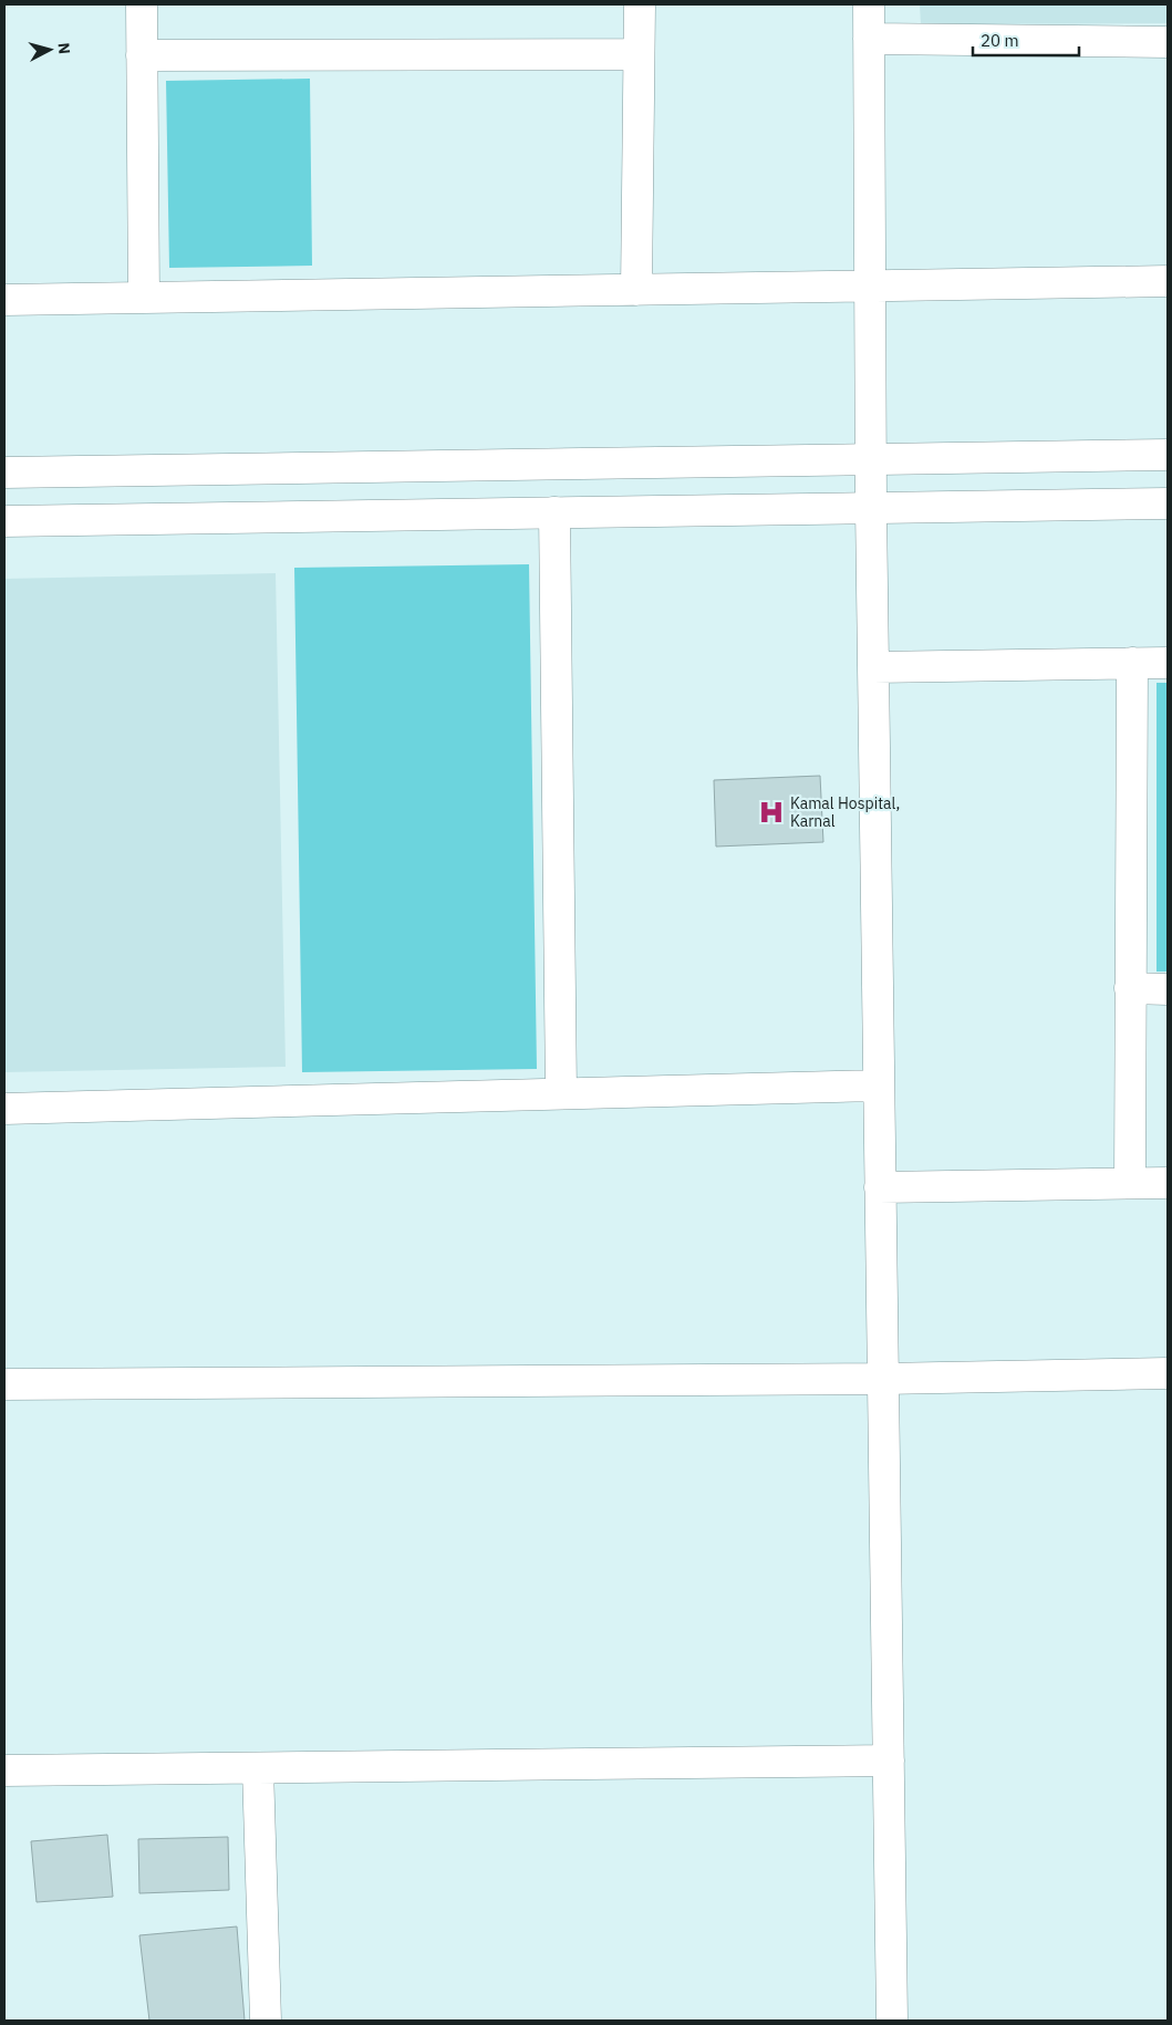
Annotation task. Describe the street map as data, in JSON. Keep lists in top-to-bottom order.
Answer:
{
  "places": {
    "hospital": ["Kamal Hospital, Karnal"]
  },
  "scale_bar": "20 m",
  "north": "right"
}
